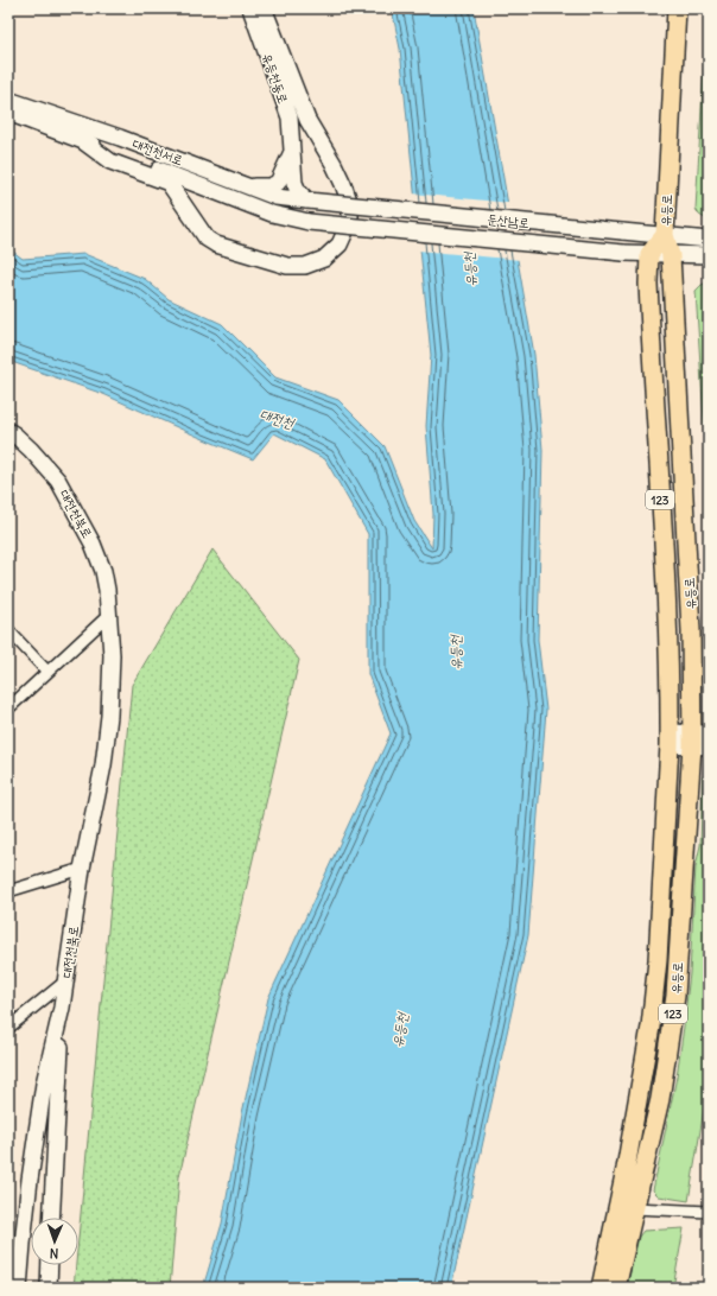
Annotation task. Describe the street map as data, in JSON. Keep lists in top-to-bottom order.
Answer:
{
  "streets": {
    "main road": [
      "유등천동로",
      "대전천서로",
      "유등로",
      "둔산남로",
      "123",
      "대전천북로"
    ]
  },
  "crossings": [
    ["유등천동로", "대전천서로"],
    ["유등천동로", "둔산남로"],
    ["대전천서로", "둔산남로"],
    ["유등로", "둔산남로"]
  ],
  "water": ["유등천", "대전천"],
  "north": "bottom"
}
